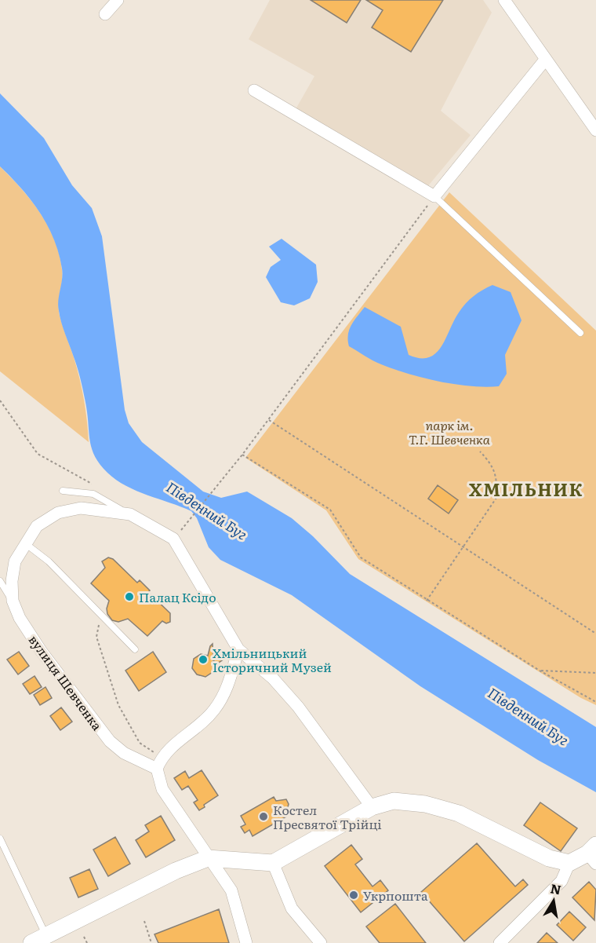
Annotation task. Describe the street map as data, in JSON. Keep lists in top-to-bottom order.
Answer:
{
  "streets": {
    "street": ["вулиця Шевченка"]
  },
  "districts": ["ХМІЛЬНИК"],
  "water": ["Південний Буг"],
  "parks": ["парк ім. Т.Г. Шевченка"],
  "places": [
    "Палац Ксідо",
    "Хмільницький Історичний Музей",
    "Костел Пресвятої Трійці",
    "Укрпошта"
  ],
  "north": "top"
}
